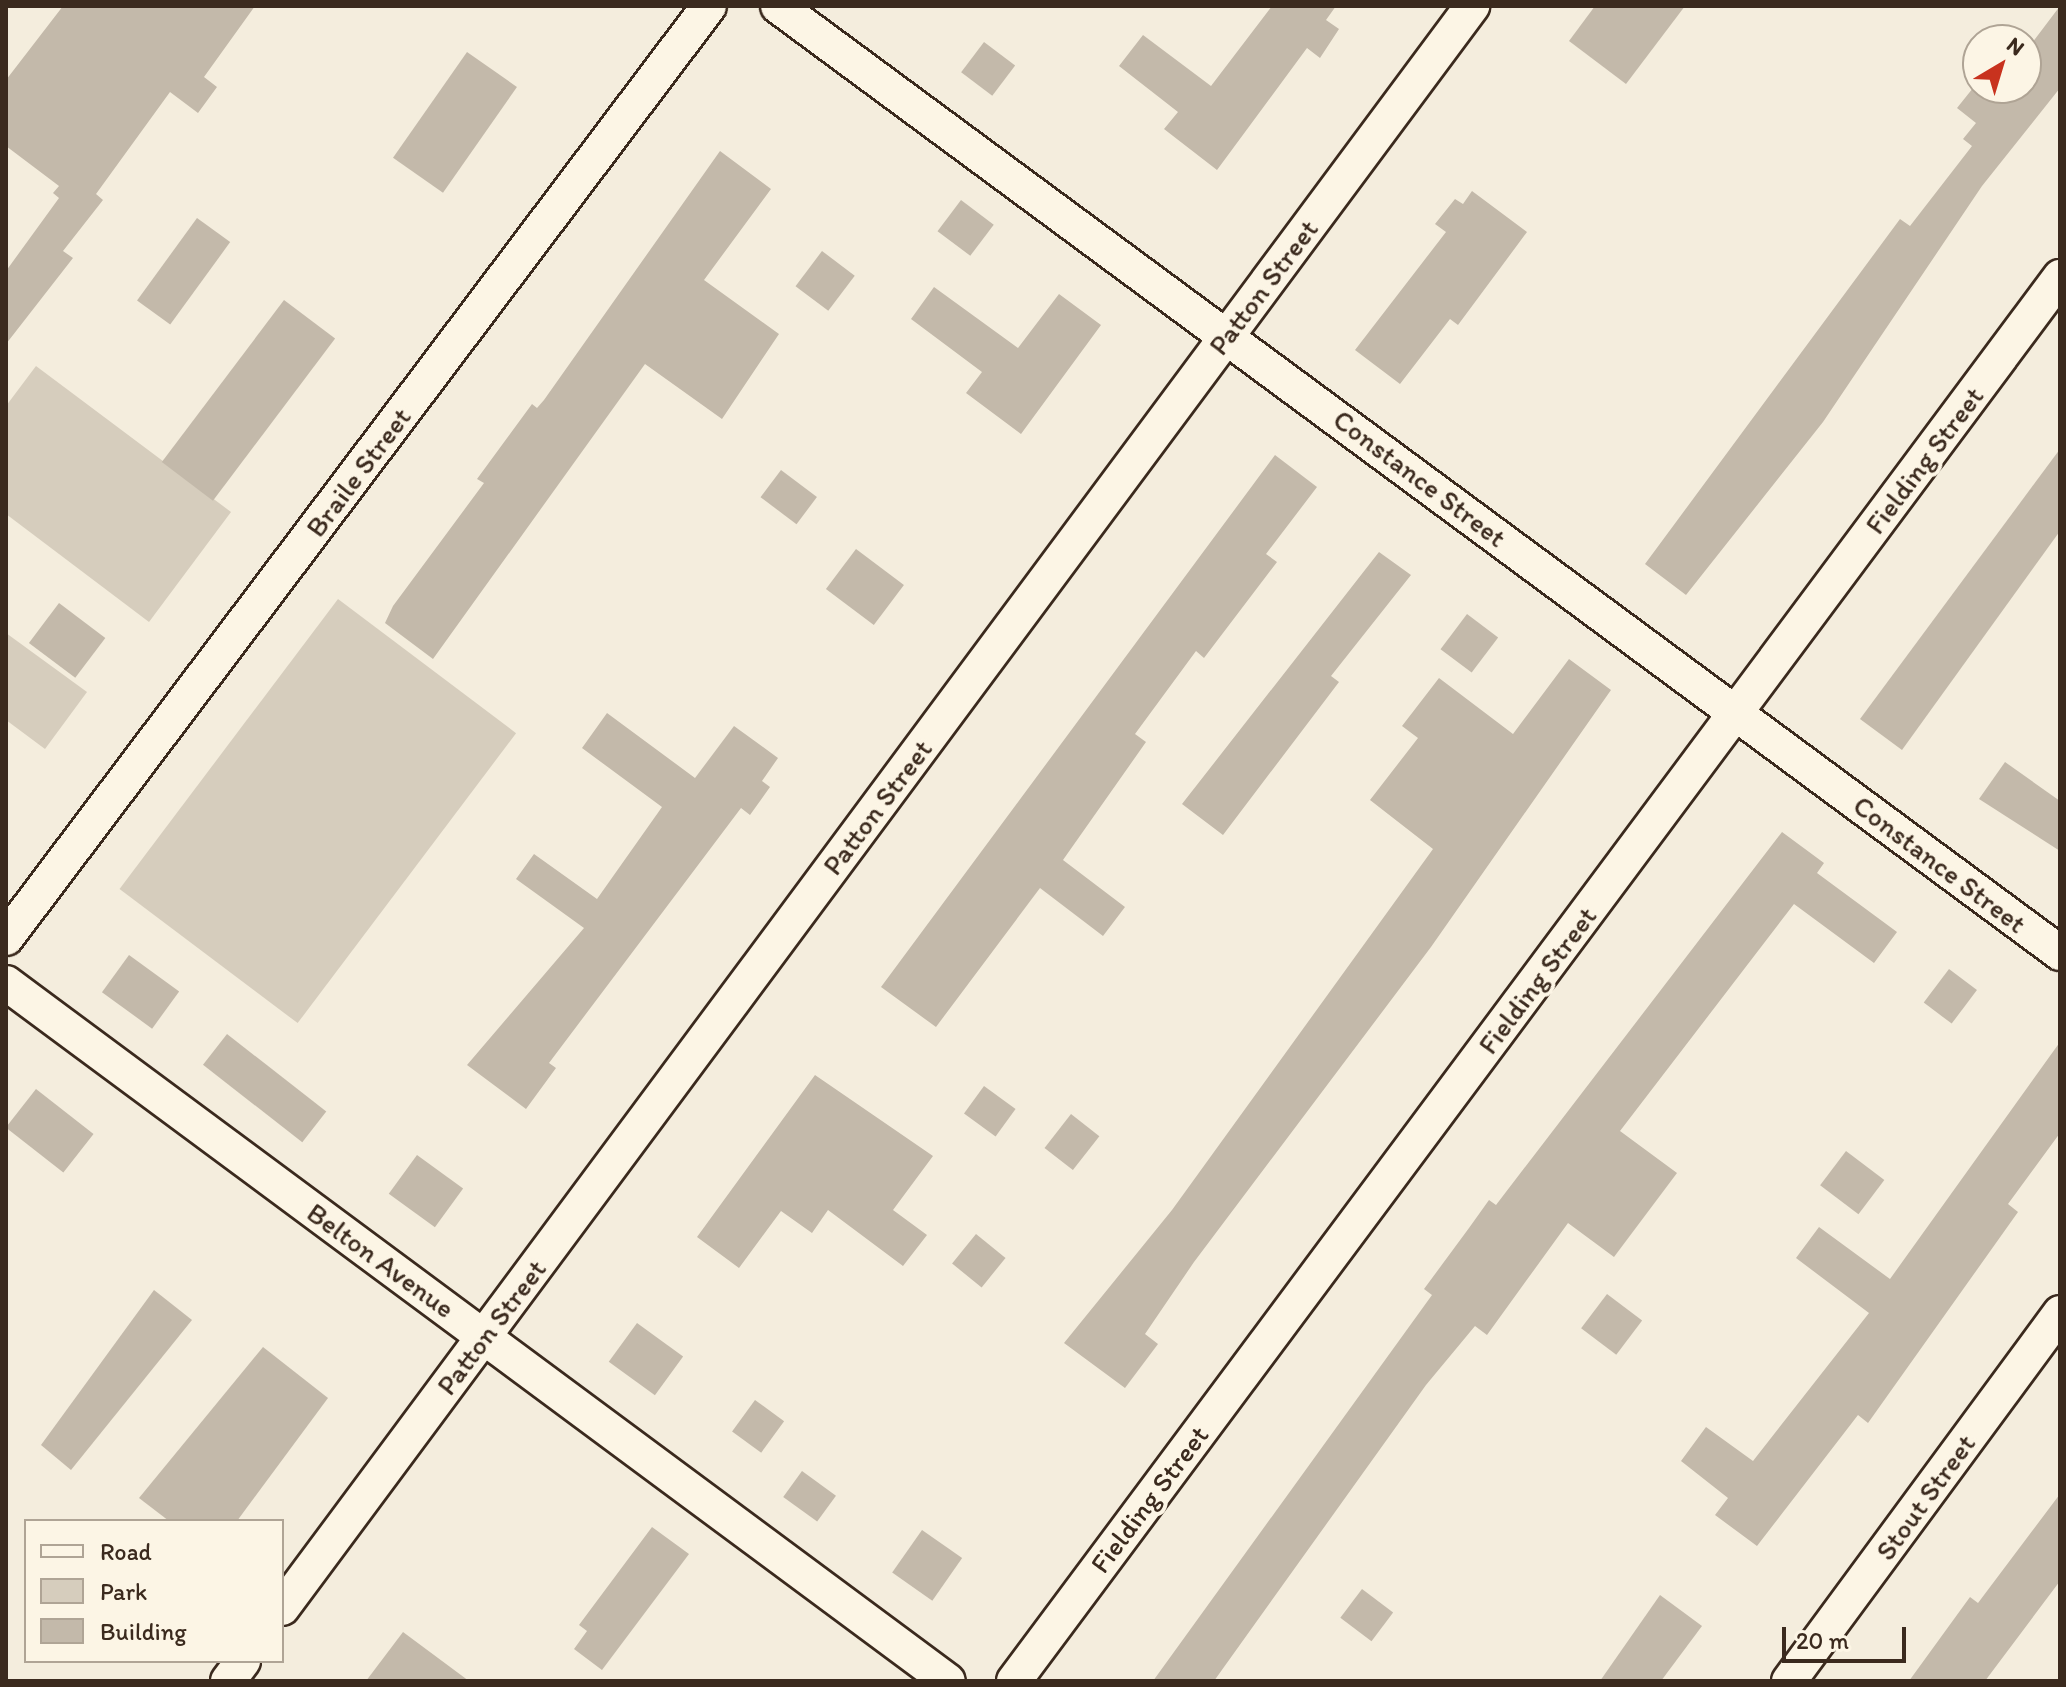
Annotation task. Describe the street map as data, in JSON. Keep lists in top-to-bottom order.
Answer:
{
  "streets": {
    "street": [
      "Patton Street",
      "Fielding Street",
      "Braile Street",
      "Constance Street",
      "Belton Avenue",
      "Stout Street"
    ]
  },
  "crossings": [
    ["Patton Street", "Constance Street"],
    ["Patton Street", "Belton Avenue"],
    ["Fielding Street", "Constance Street"]
  ],
  "legend": ["Road", "Park", "Building"],
  "scale_bar": "20 m",
  "north": "top right"
}
